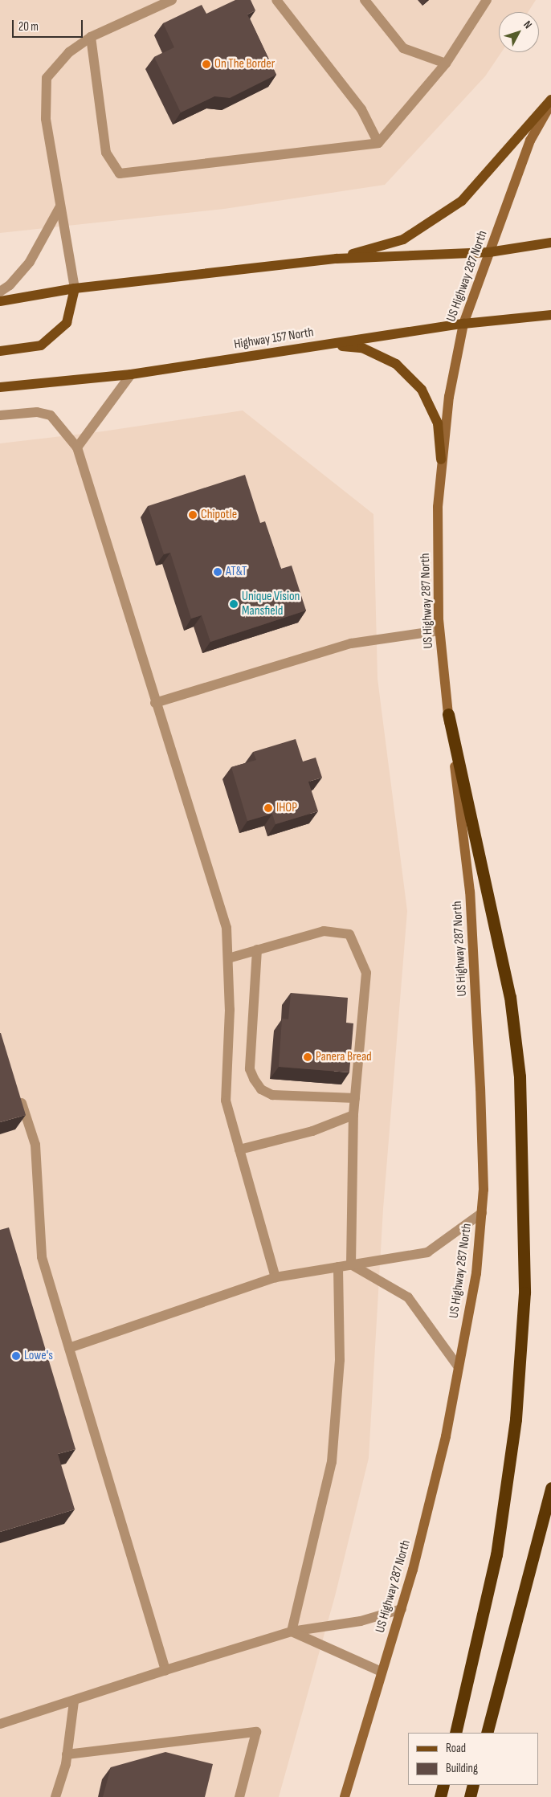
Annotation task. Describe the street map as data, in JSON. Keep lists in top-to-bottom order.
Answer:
{
  "streets": {
    "main road": ["US Highway 287 North", "Highway 157 North"]
  },
  "crossings": [
    ["US Highway 287 North", "Highway 157 North"]
  ],
  "places": [
    "On The Border",
    "Chipotle",
    "AT&T",
    "Unique Vision Mansfield",
    "IHOP",
    "Panera Bread",
    "Lowe's"
  ],
  "legend": ["Road", "Building"],
  "scale_bar": "20 m",
  "north": "top right"
}
